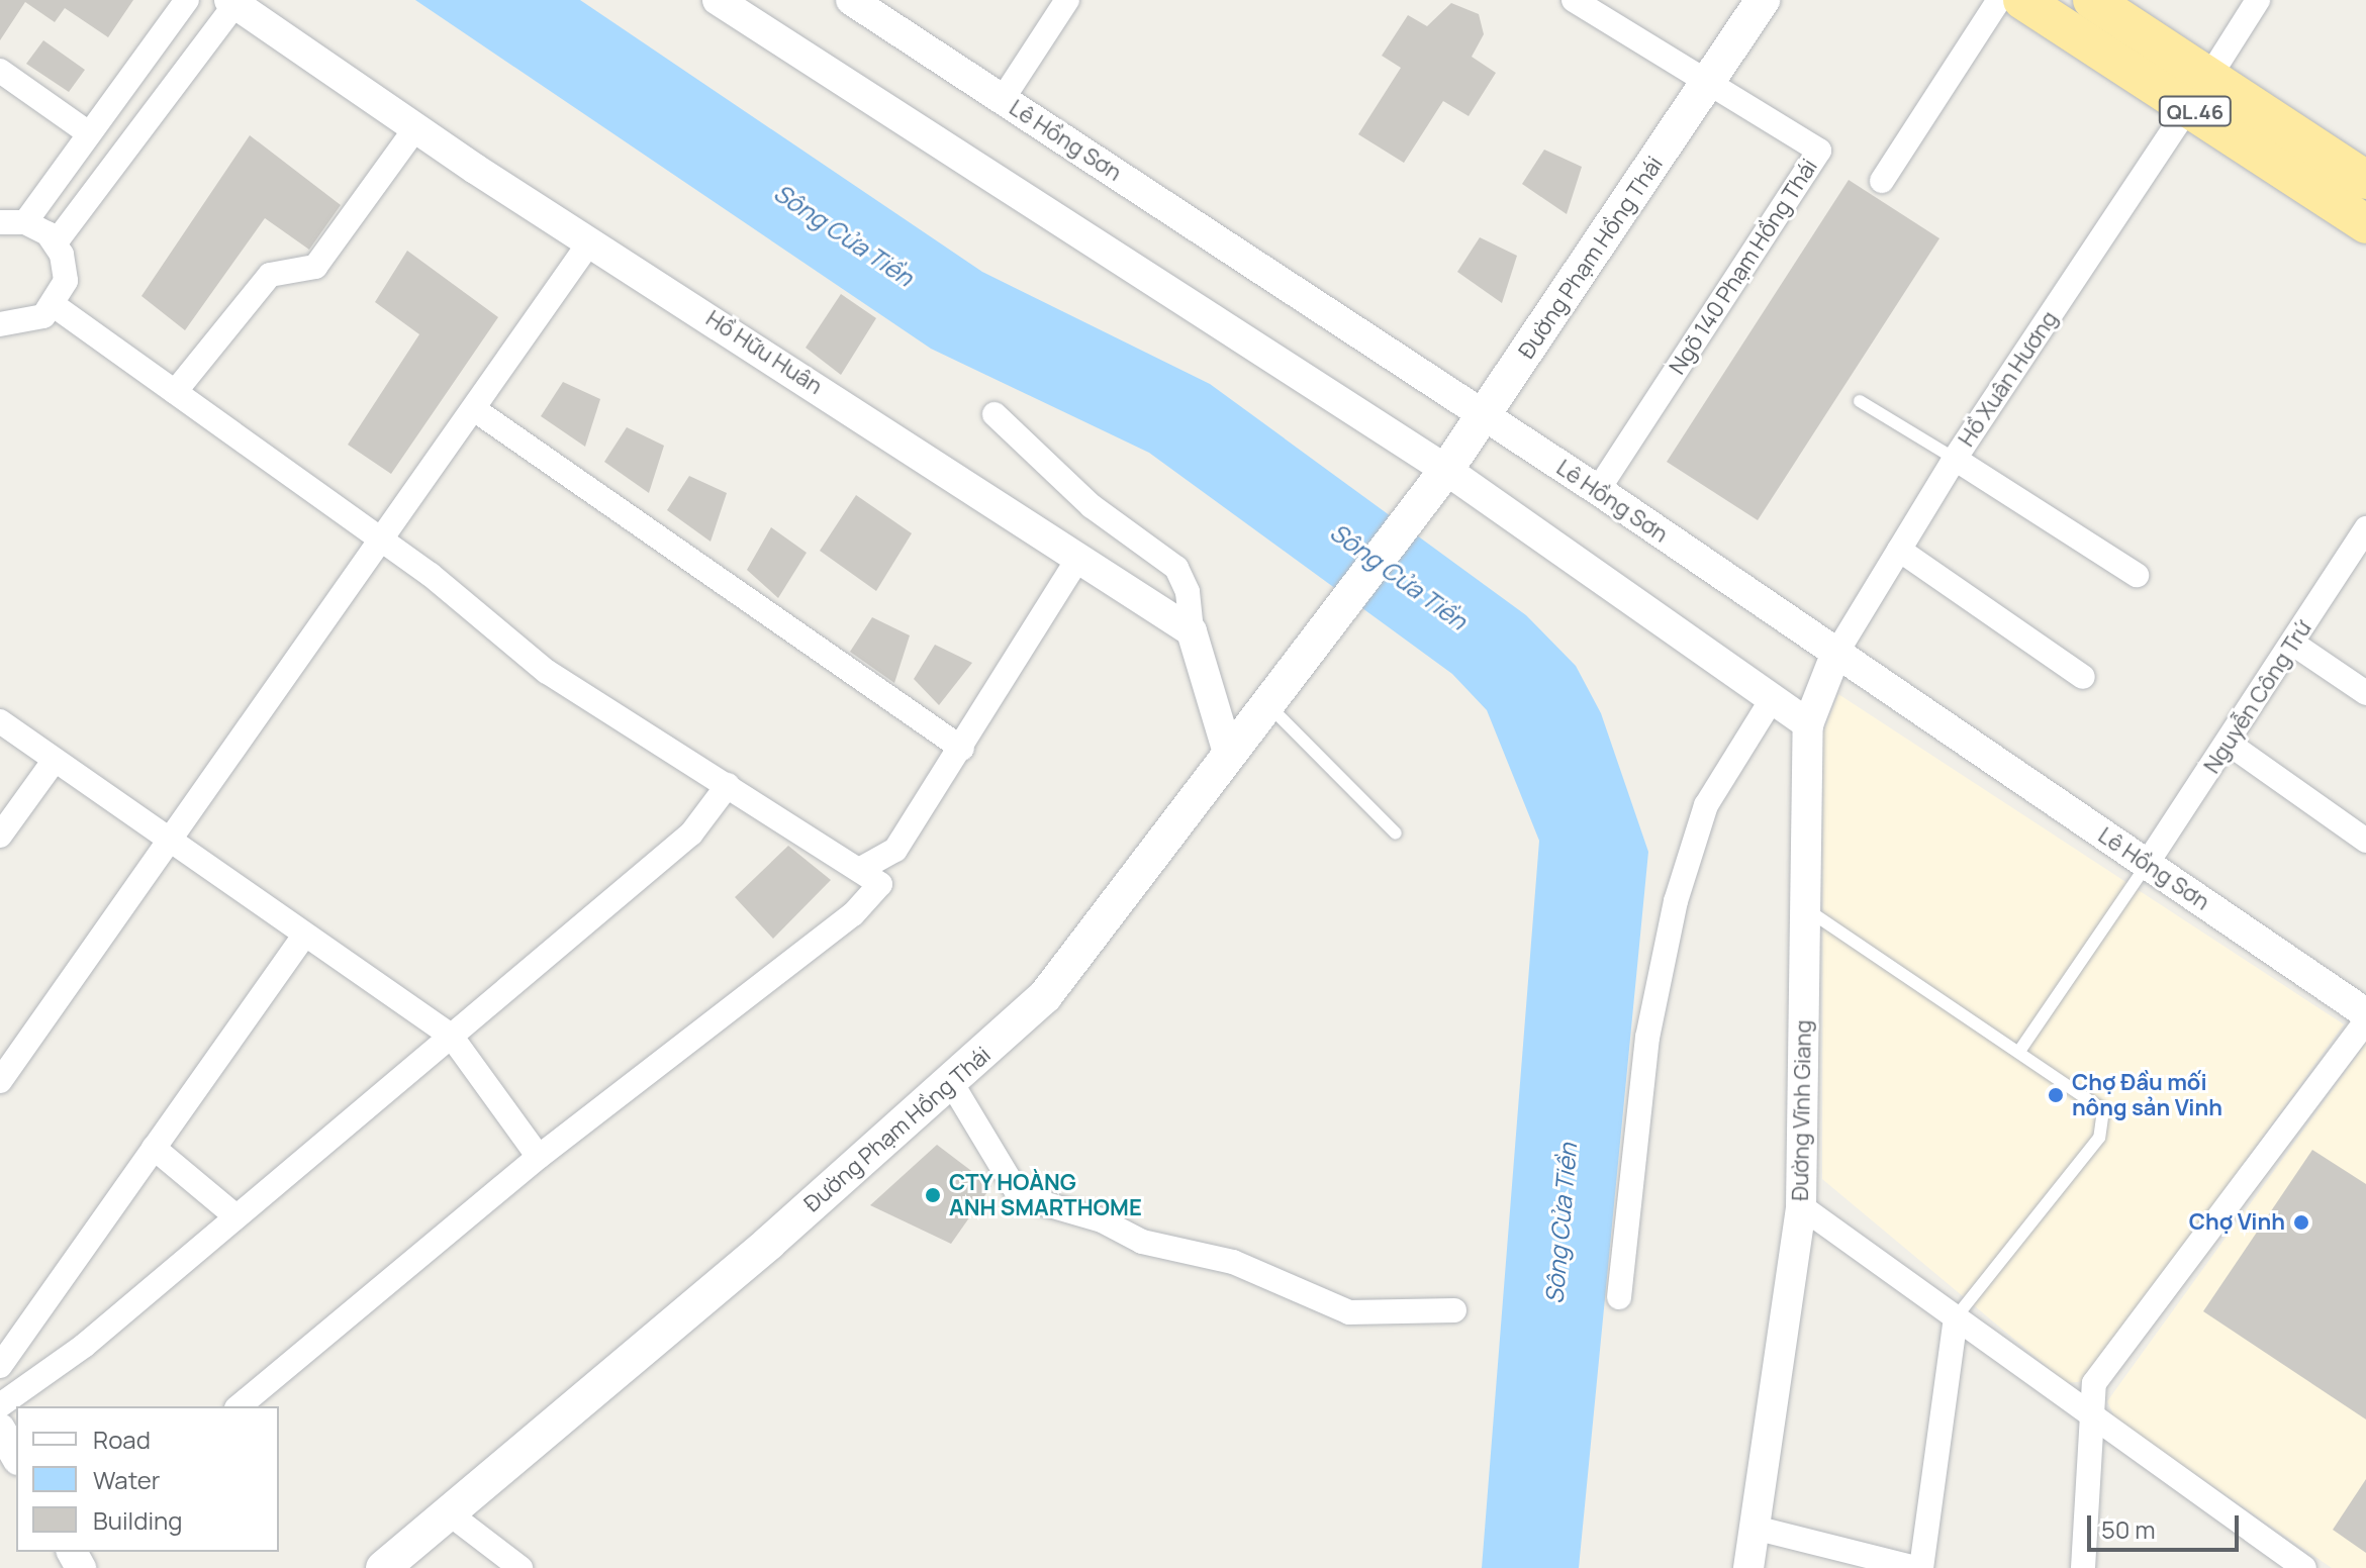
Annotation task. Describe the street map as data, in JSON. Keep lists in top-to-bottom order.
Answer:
{
  "streets": {
    "highway": ["QL.46"],
    "main road": ["Đường Phạm Hồng Thái"],
    "street": [
      "Lê Hồng Sơn",
      "Ngõ 140 Phạm Hồng Thái",
      "Hồ Hữu Huân",
      "Hồ Xuân Hương",
      "Nguyễn Công Trứ",
      "Đường Vĩnh Giang"
    ]
  },
  "crossings": [
    ["QL.46", "Hồ Xuân Hương"],
    ["Lê Hồng Sơn", "Đường Phạm Hồng Thái"],
    ["Lê Hồng Sơn", "Ngõ 140 Phạm Hồng Thái"],
    ["Lê Hồng Sơn", "Hồ Xuân Hương"],
    ["Lê Hồng Sơn", "Nguyễn Công Trứ"],
    ["Lê Hồng Sơn", "Đường Vĩnh Giang"],
    ["Đường Phạm Hồng Thái", "Ngõ 140 Phạm Hồng Thái"],
    ["Hồ Xuân Hương", "Đường Vĩnh Giang"]
  ],
  "water": ["Sông Cửa Tiền"],
  "places": ["Chợ Đầu mối nông sản Vinh", "CTY HOÀNG ANH SMARTHOME", "Chợ Vinh"],
  "legend": ["Road", "Water", "Building"],
  "scale_bar": "50 m"
}
